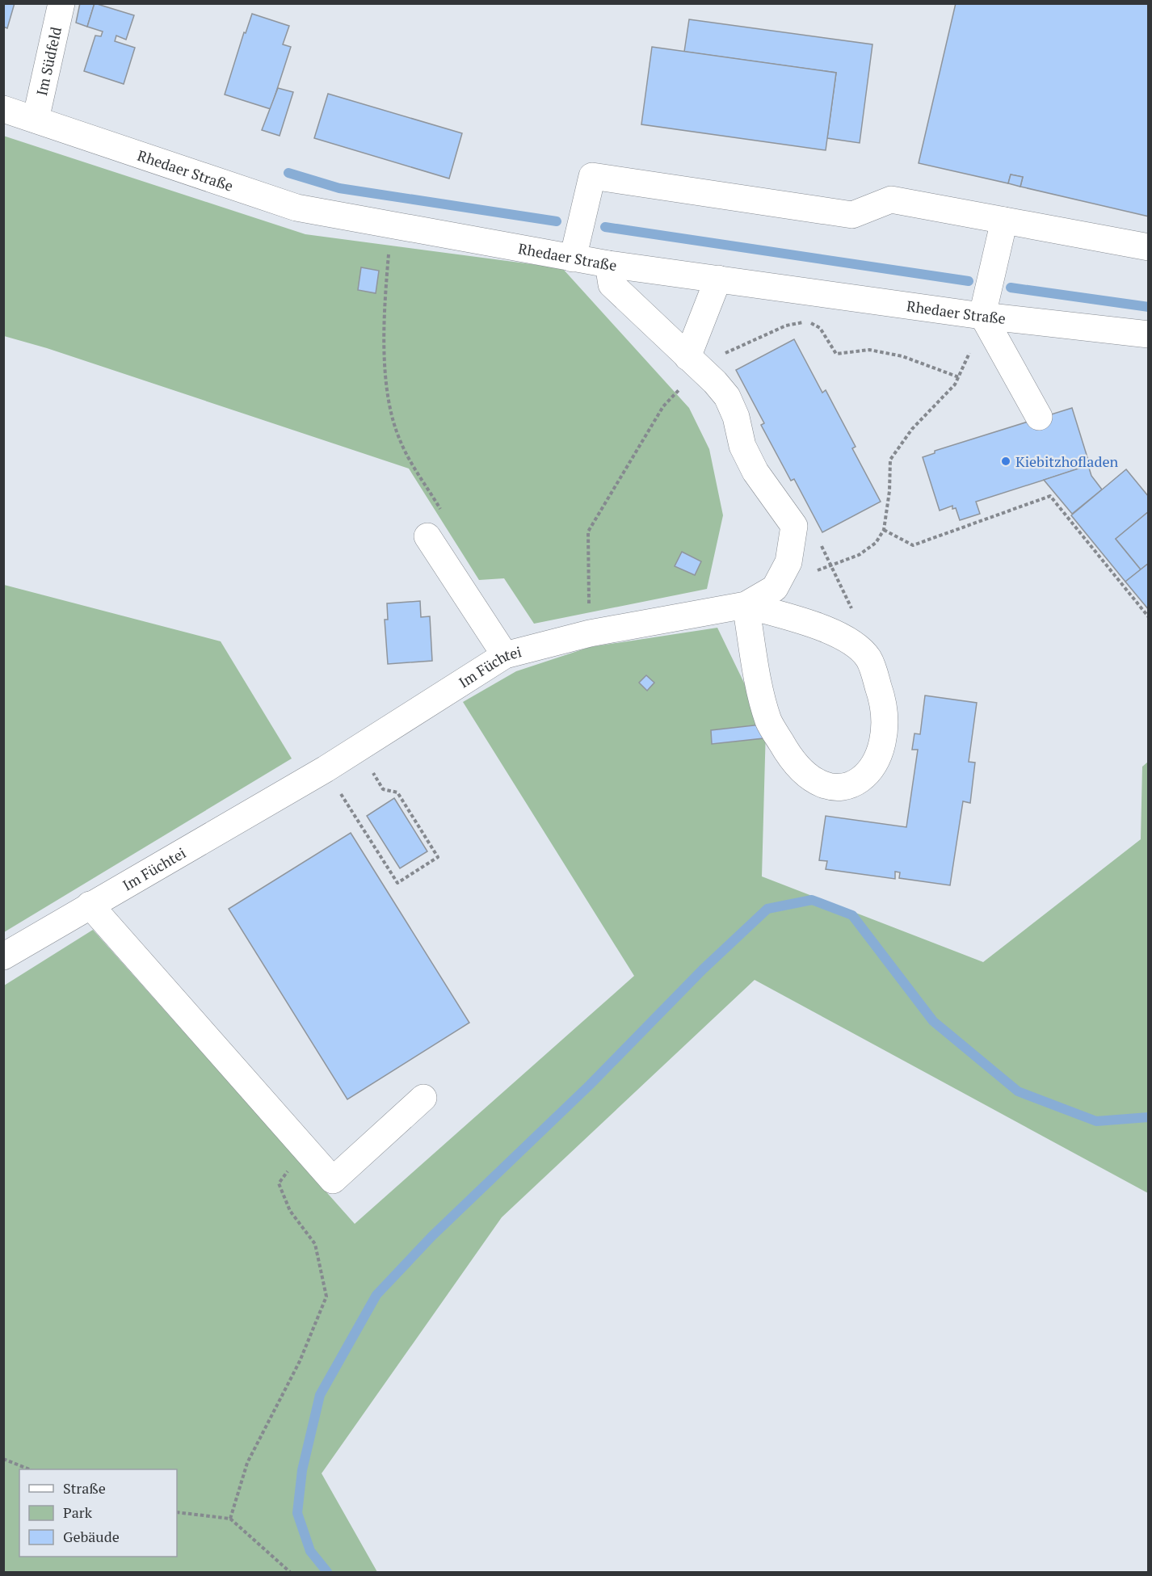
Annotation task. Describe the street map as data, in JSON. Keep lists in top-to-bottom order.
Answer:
{
  "streets": {
    "street": ["Im Südfeld", "Rhedaer Straße", "Im Füchtei"]
  },
  "crossings": [
    ["Im Südfeld", "Rhedaer Straße"]
  ],
  "places": ["Kiebitzhofladen"],
  "legend": ["Straße", "Park", "Gebäude"]
}
